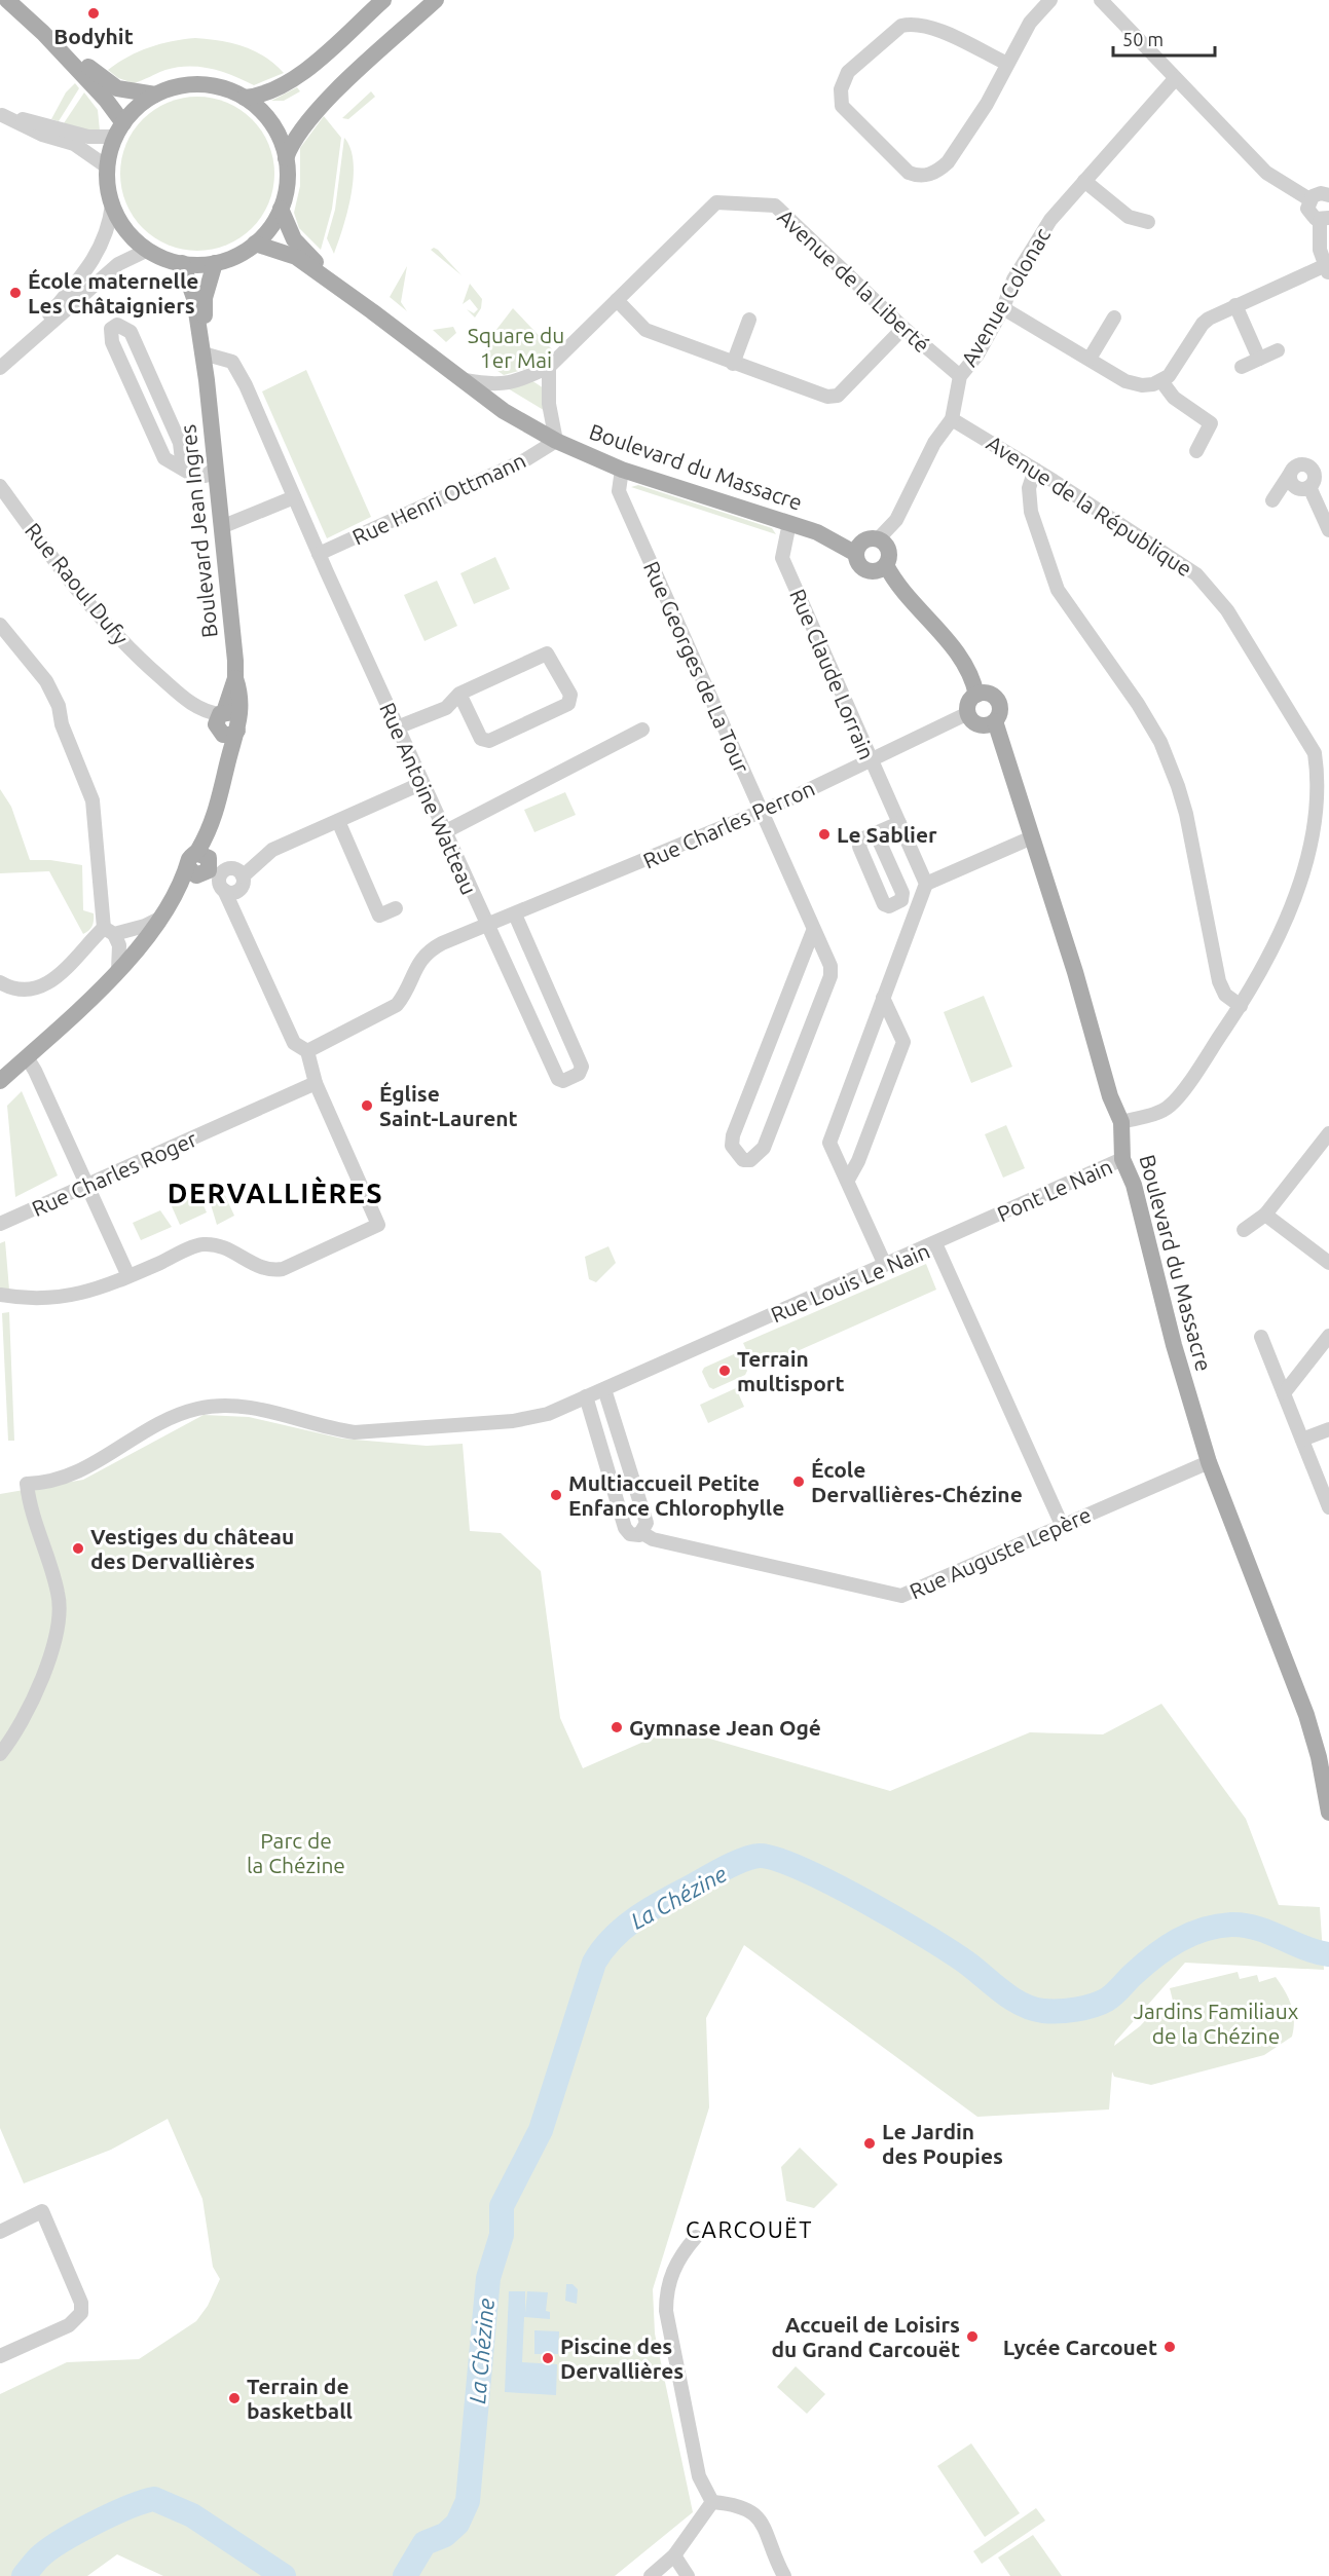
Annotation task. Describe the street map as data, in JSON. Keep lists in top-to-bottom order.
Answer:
{
  "streets": {
    "main road": ["Boulevard du Massacre", "Boulevard Jean Ingres"],
    "street": [
      "Avenue de la Liberté",
      "Avenue Colonac",
      "Rue Henri Ottmann",
      "Avenue de la République",
      "Rue Raoul Dufy",
      "Rue Georges de La Tour",
      "Rue Claude Lorrain",
      "Rue Antoine Watteau",
      "Rue Charles Perron",
      "Rue Charles Roger",
      "Pont Le Nain",
      "Rue Louis Le Nain",
      "Rue Auguste Lepère"
    ]
  },
  "crossings": [
    ["Avenue de la Liberté", "Avenue Colonac"],
    ["Avenue de la Liberté", "Boulevard du Massacre"],
    ["Avenue Colonac", "Boulevard du Massacre"],
    ["Avenue Colonac", "Avenue de la République"],
    ["Boulevard du Massacre", "Rue Henri Ottmann"],
    ["Boulevard du Massacre", "Avenue de la République"],
    ["Boulevard du Massacre", "Boulevard Jean Ingres"],
    ["Boulevard du Massacre", "Rue Georges de La Tour"],
    ["Boulevard du Massacre", "Rue Claude Lorrain"],
    ["Boulevard du Massacre", "Rue Charles Perron"],
    ["Boulevard du Massacre", "Pont Le Nain"],
    ["Boulevard du Massacre", "Rue Auguste Lepère"],
    ["Rue Henri Ottmann", "Rue Antoine Watteau"],
    ["Boulevard Jean Ingres", "Rue Raoul Dufy"],
    ["Boulevard Jean Ingres", "Rue Antoine Watteau"],
    ["Rue Georges de La Tour", "Rue Charles Perron"],
    ["Rue Claude Lorrain", "Rue Charles Perron"],
    ["Rue Antoine Watteau", "Rue Charles Perron"],
    ["Pont Le Nain", "Rue Louis Le Nain"],
    ["Rue Louis Le Nain", "Rue Auguste Lepère"]
  ],
  "districts": ["DERVALLIÈRES", "CARCOUËT"],
  "water": ["La Chézine"],
  "parks": ["Square du 1er Mai", "Parc de la Chézine", "Jardins Familiaux de la Chézine"],
  "places": [
    "Bodyhit",
    "École maternelle Les Châtaigniers",
    "Le Sablier",
    "Église Saint-Laurent",
    "Terrain multisport",
    "École Dervallières-Chézine",
    "Multiaccueil Petite Enfance Chlorophylle",
    "Vestiges du château des Dervallières",
    "Gymnase Jean Ogé",
    "Le Jardin des Poupies",
    "Accueil de Loisirs du Grand Carcouët",
    "Lycée Carcouet",
    "Piscine des Dervallières",
    "Terrain de basketball"
  ],
  "scale_bar": "50 m"
}
